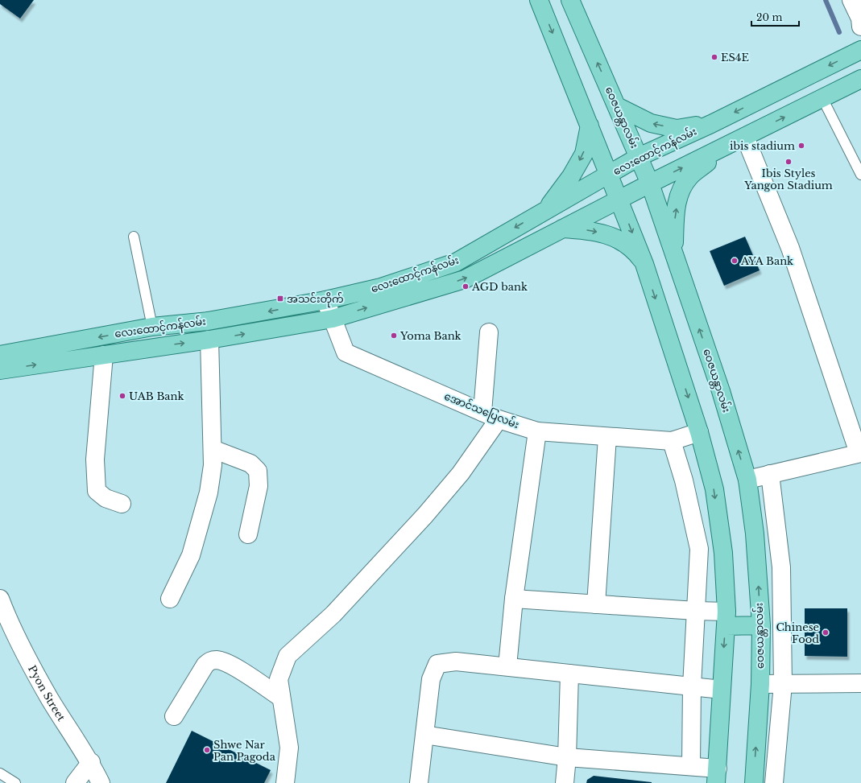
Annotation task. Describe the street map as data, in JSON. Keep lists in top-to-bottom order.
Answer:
{
  "streets": {
    "main road": ["ဝေဇယန္တာလမ်း", "လေးထောင့်ကန်လမ်း"],
    "street": ["အောင်သပြေလမ်း", "Pyon Street"]
  },
  "crossings": [
    ["ဝေဇယန္တာလမ်း", "လေးထောင့်ကန်လမ်း"],
    ["လေးထောင့်ကန်လမ်း", "အောင်သပြေလမ်း"]
  ],
  "places": {
    "other": [
      "ES4E",
      "ibis stadium",
      "Ibis Styles Yangon Stadium",
      "AYA Bank",
      "AGD bank",
      "Yoma Bank",
      "UAB Bank",
      "Chinese Food",
      "Shwe Nar Pan Pagoda"
    ],
    "transit": ["အသင်းတိုက်"]
  },
  "scale_bar": "20 m"
}
